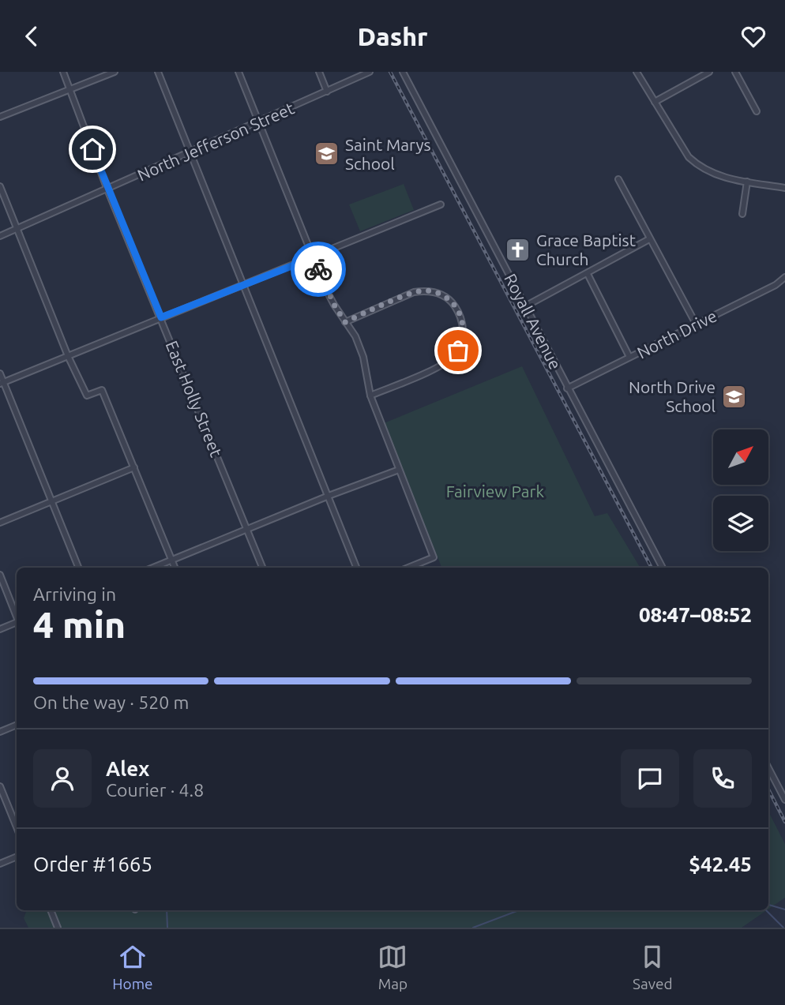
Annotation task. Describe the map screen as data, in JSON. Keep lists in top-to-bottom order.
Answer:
{
  "streets": {
    "street": [
      "North Jefferson Street",
      "Royall Avenue",
      "North Drive",
      "East Holly Street"
    ]
  },
  "crossings": [
    ["North Jefferson Street", "East Holly Street"],
    ["Royall Avenue", "North Drive"]
  ],
  "parks": ["Fairview Park"],
  "places": {
    "school or university": ["Saint Marys School", "North Drive School"],
    "church": ["Grace Baptist Church"]
  },
  "north": "top right",
  "page": {
    "header": "Dashr",
    "heading": ["4 min", "Arriving in", "08:47–08:52"],
    "panel": [
      "Alex",
      "Courier · 4.8",
      "Order #1665",
      "$42.45"
    ],
    "bar": "On the way · 520 m",
    "tabs": ["Home", "Map", "Saved"]
  }
}
